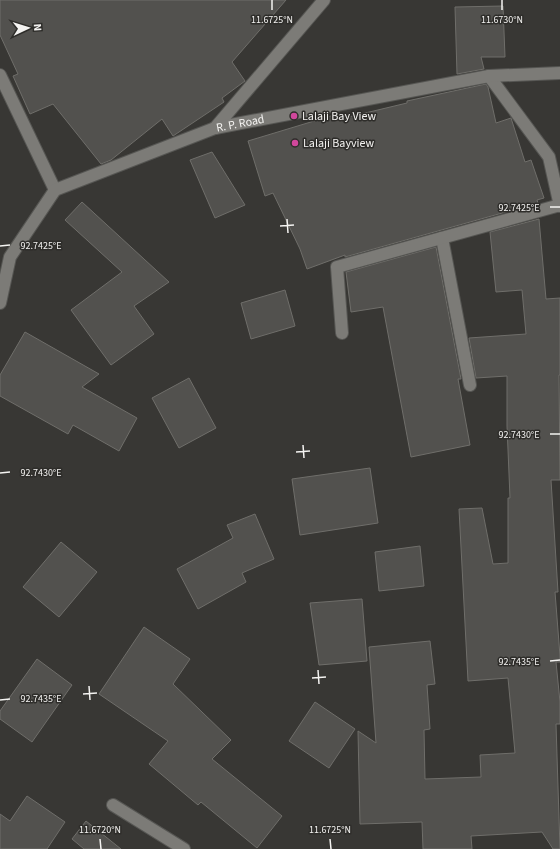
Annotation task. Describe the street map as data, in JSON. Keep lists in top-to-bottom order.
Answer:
{
  "streets": {
    "street": ["R. P. Road"]
  },
  "places": ["Lalaji Bay View", "Lalaji Bayview"],
  "north": "right",
  "coordinates": [
    "11.6725°N",
    "11.6730°N",
    "92.7425°E",
    "92.7430°E",
    "92.7435°E",
    "11.6720°N"
  ]
}
